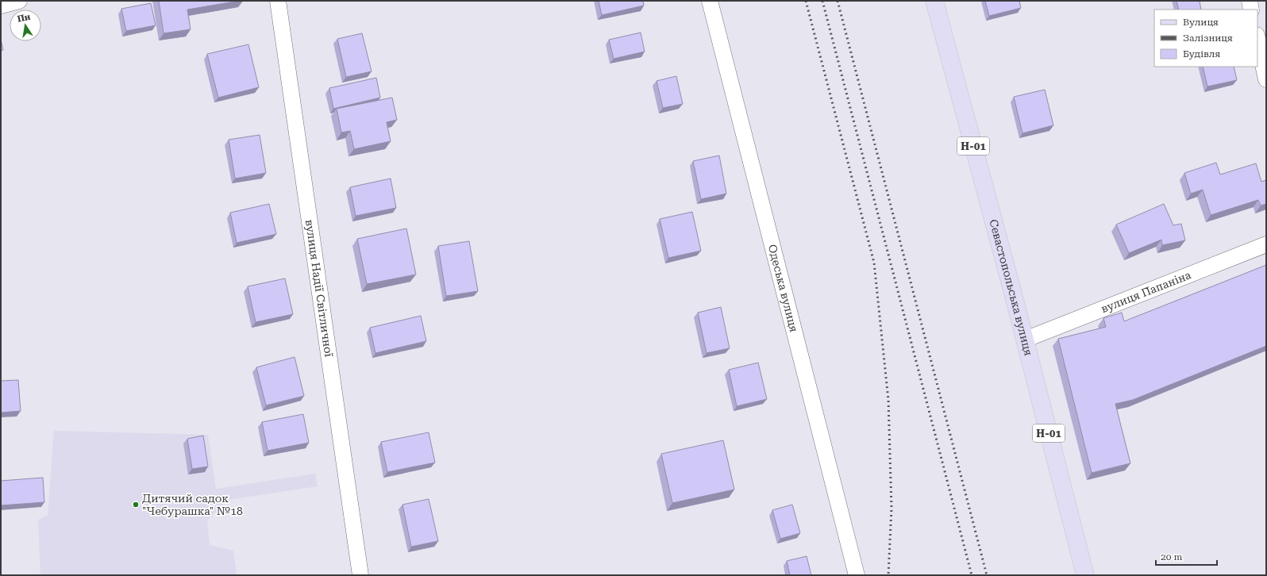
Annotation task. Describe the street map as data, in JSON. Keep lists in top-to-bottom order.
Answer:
{
  "streets": {
    "main road": ["Н-01", "Севастопольська вулиця"],
    "street": ["вулиця Надії Світличної", "Одеська вулиця", "вулиця Папаніна"]
  },
  "crossings": [
    ["Севастопольська вулиця", "вулиця Папаніна"]
  ],
  "places": ["Дитячий садок \"Чебурашка\" №18"],
  "legend": ["Вулиця", "Залізниця", "Будівля"],
  "scale_bar": "20 m",
  "north": "top"
}
